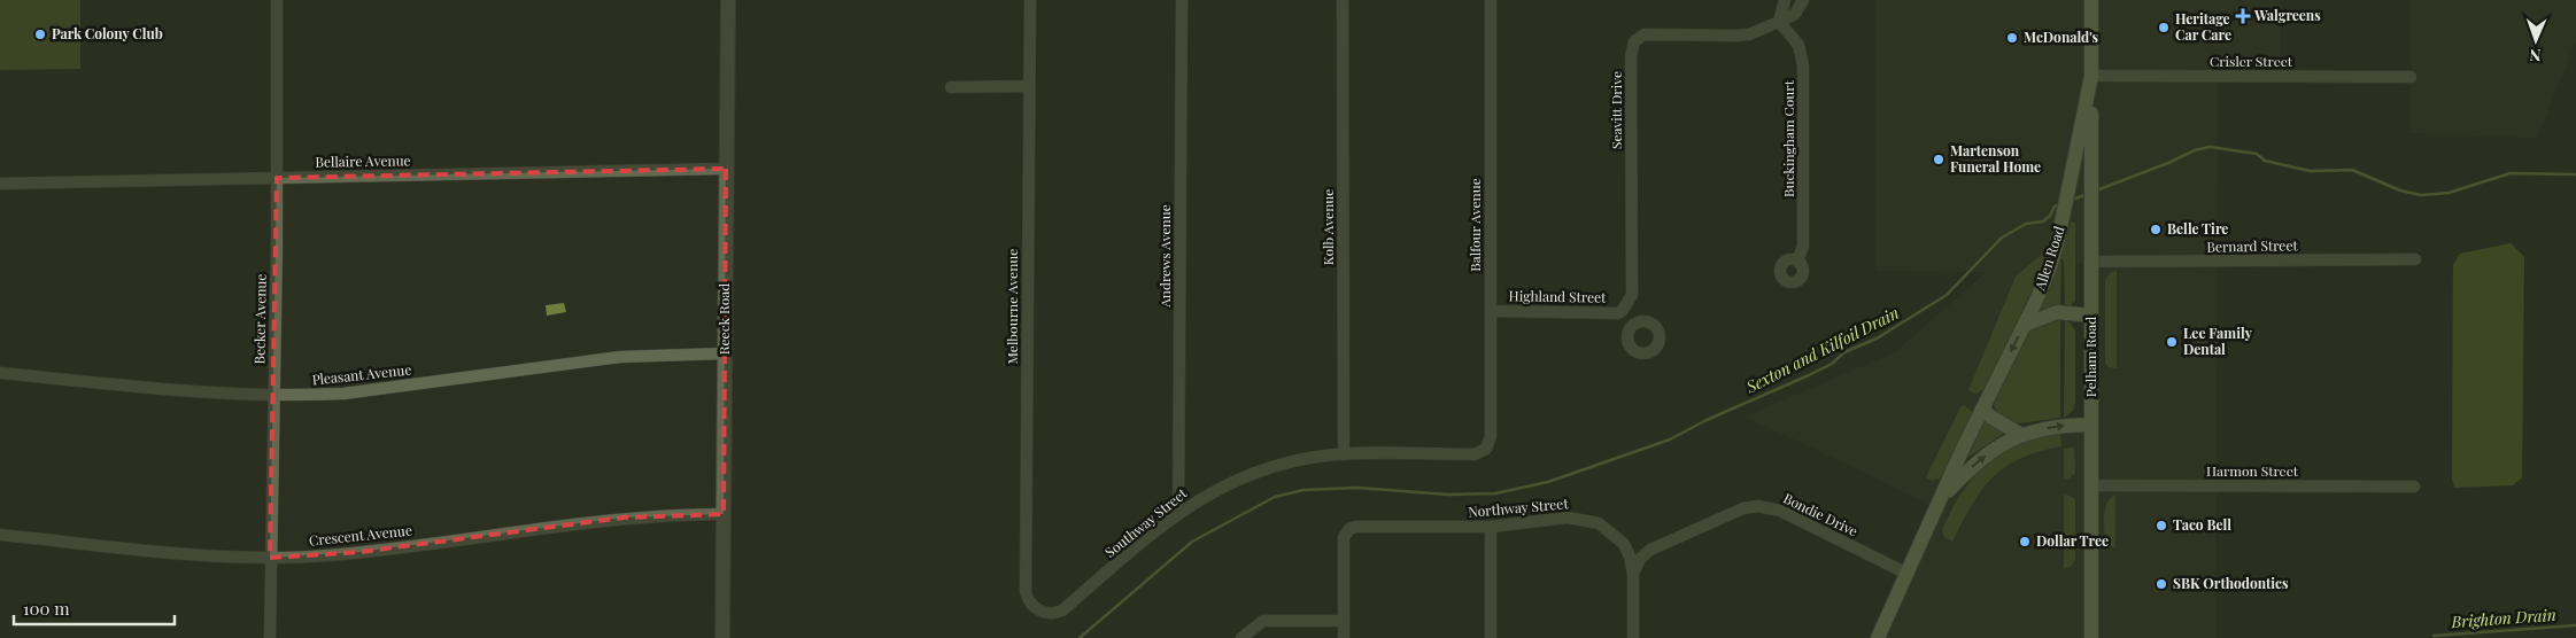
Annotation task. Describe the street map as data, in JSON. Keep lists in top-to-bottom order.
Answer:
{
  "streets": {
    "main road": ["Allen Road", "Pelham Road"],
    "street": [
      "Crisler Street",
      "Seavitt Drive",
      "Buckingham Court",
      "Bellaire Avenue",
      "Balfour Avenue",
      "Kolb Avenue",
      "Bernard Street",
      "Andrews Avenue",
      "Highland Street",
      "Melbourne Avenue",
      "Becker Avenue",
      "Reeck Road",
      "Pleasant Avenue",
      "Harmon Street",
      "Northway Street",
      "Bondie Drive",
      "Southway Street",
      "Crescent Avenue"
    ]
  },
  "crossings": [
    ["Crisler Street", "Allen Road"],
    ["Crisler Street", "Pelham Road"],
    ["Seavitt Drive", "Buckingham Court"],
    ["Seavitt Drive", "Highland Street"],
    ["Bellaire Avenue", "Becker Avenue"],
    ["Bellaire Avenue", "Reeck Road"],
    ["Balfour Avenue", "Highland Street"],
    ["Balfour Avenue", "Southway Street"],
    ["Kolb Avenue", "Southway Street"],
    ["Bernard Street", "Pelham Road"],
    ["Andrews Avenue", "Southway Street"],
    ["Allen Road", "Pelham Road"],
    ["Allen Road", "Bondie Drive"],
    ["Melbourne Avenue", "Southway Street"],
    ["Becker Avenue", "Pleasant Avenue"],
    ["Becker Avenue", "Crescent Avenue"],
    ["Reeck Road", "Pleasant Avenue"],
    ["Reeck Road", "Crescent Avenue"],
    ["Pelham Road", "Harmon Street"],
    ["Northway Street", "Bondie Drive"]
  ],
  "water": ["Sexton and Kilfoil Drain", "Brighton Drain"],
  "places": {
    "health": ["Walgreens"],
    "other": [
      "Heritage Car Care",
      "Park Colony Club",
      "McDonald's",
      "Martenson Funeral Home",
      "Belle Tire",
      "Lee Family Dental",
      "Taco Bell",
      "Dollar Tree",
      "SBK Orthodontics"
    ]
  },
  "scale_bar": "100 m",
  "north": "bottom"
}
